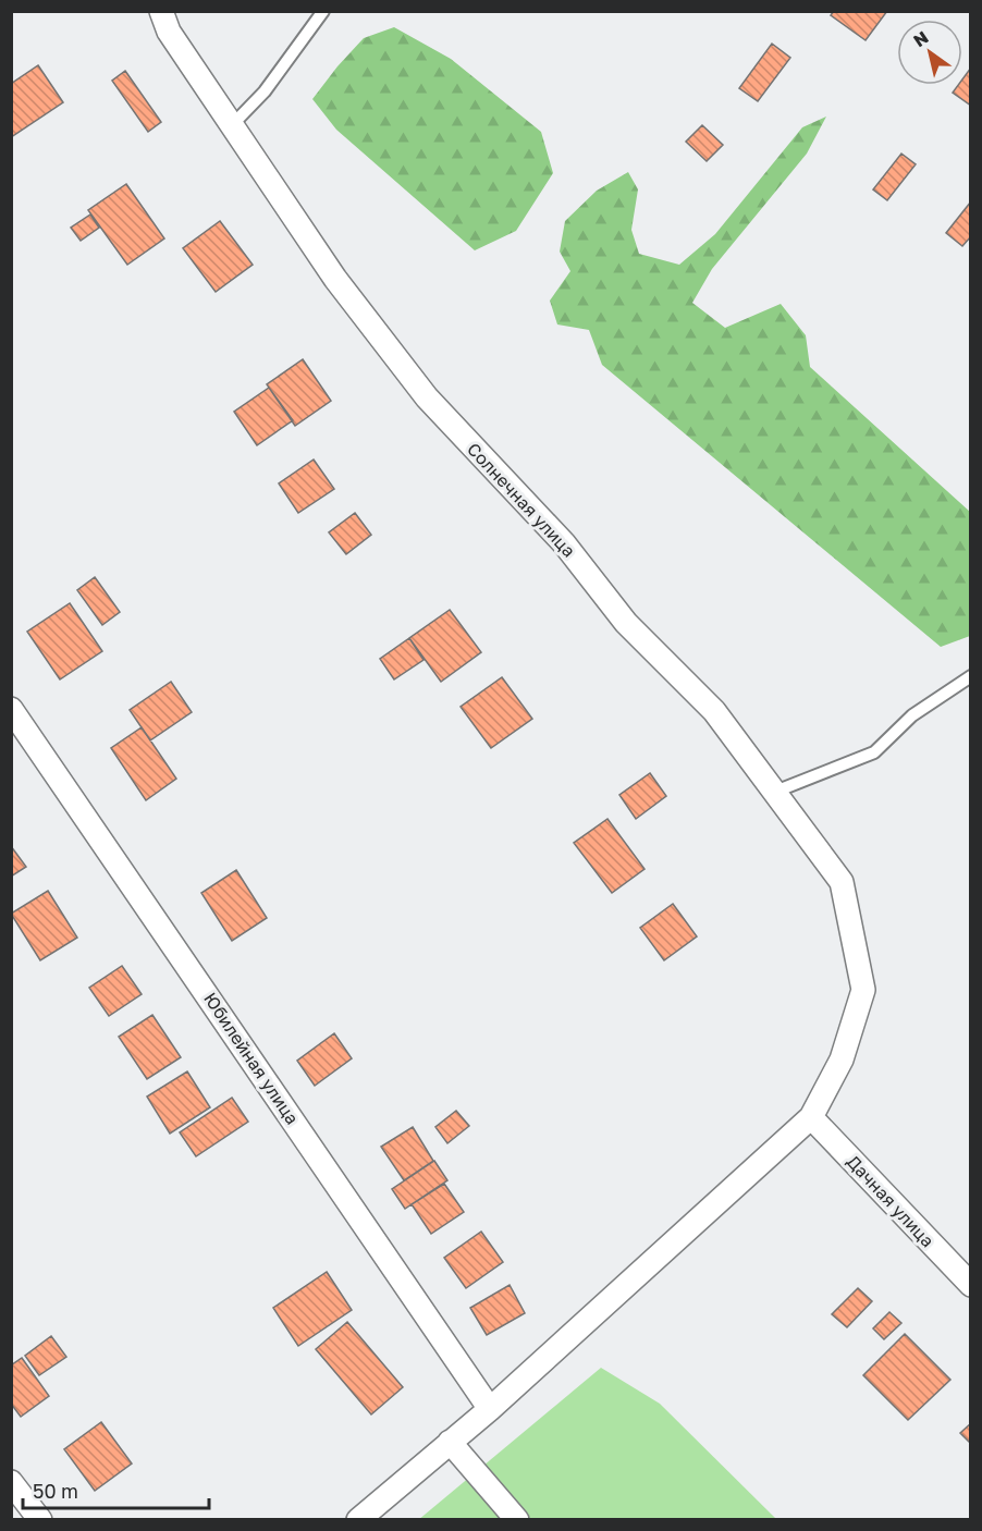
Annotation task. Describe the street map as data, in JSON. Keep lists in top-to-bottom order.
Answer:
{
  "streets": {
    "street": ["Солнечная улица", "Юбилейная улица", "Дачная улица"]
  },
  "crossings": [
    ["Солнечная улица", "Дачная улица"]
  ],
  "scale_bar": "50 m",
  "north": "top left"
}
